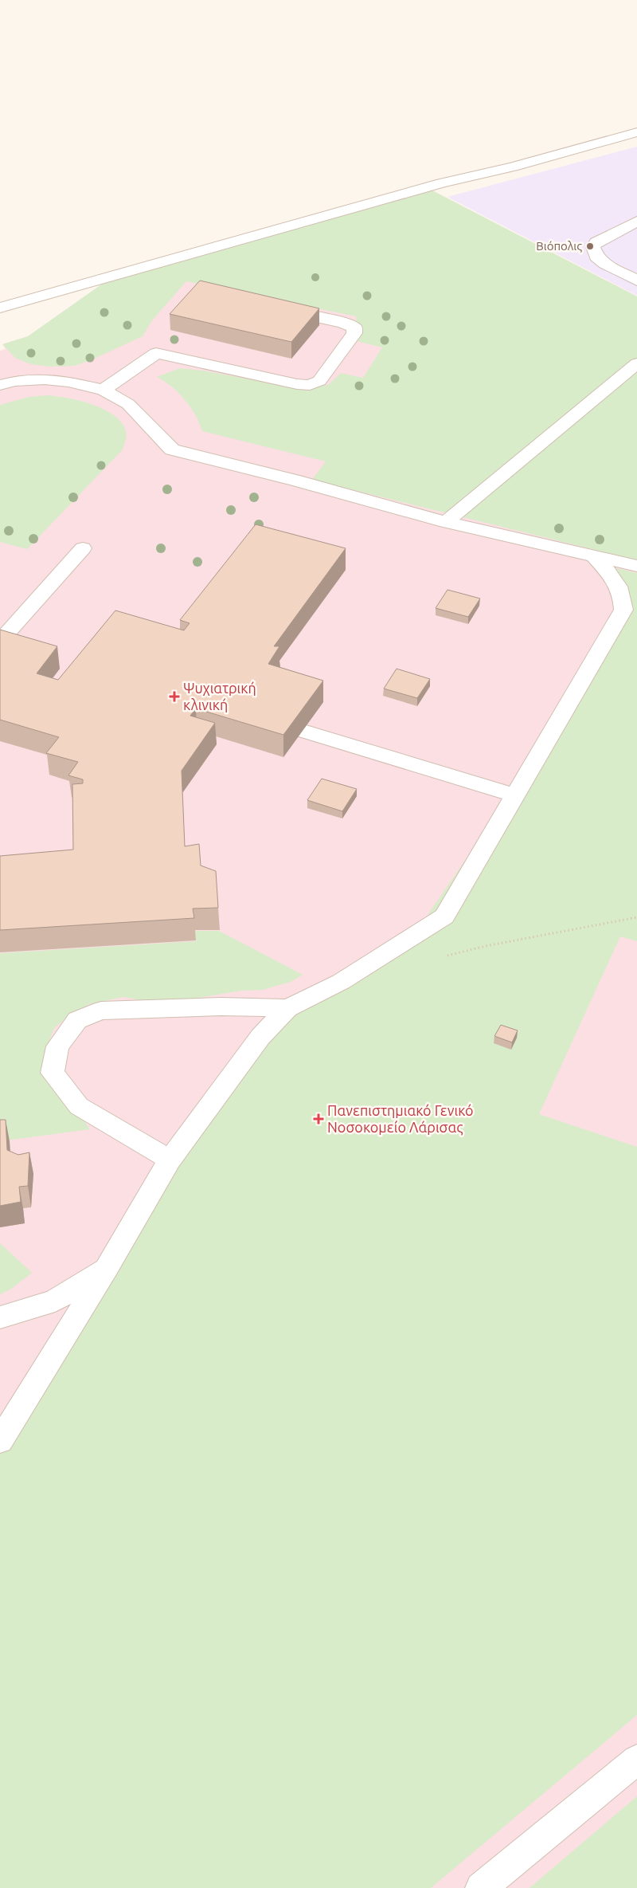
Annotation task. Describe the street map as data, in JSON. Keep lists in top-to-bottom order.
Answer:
{
  "places": {
    "other": ["Βιόπολις"],
    "health": ["Ψυχιατρική κλινική", "Πανεπιστημιακό Γενικό Νοσοκομείο Λάρισας"]
  }
}
